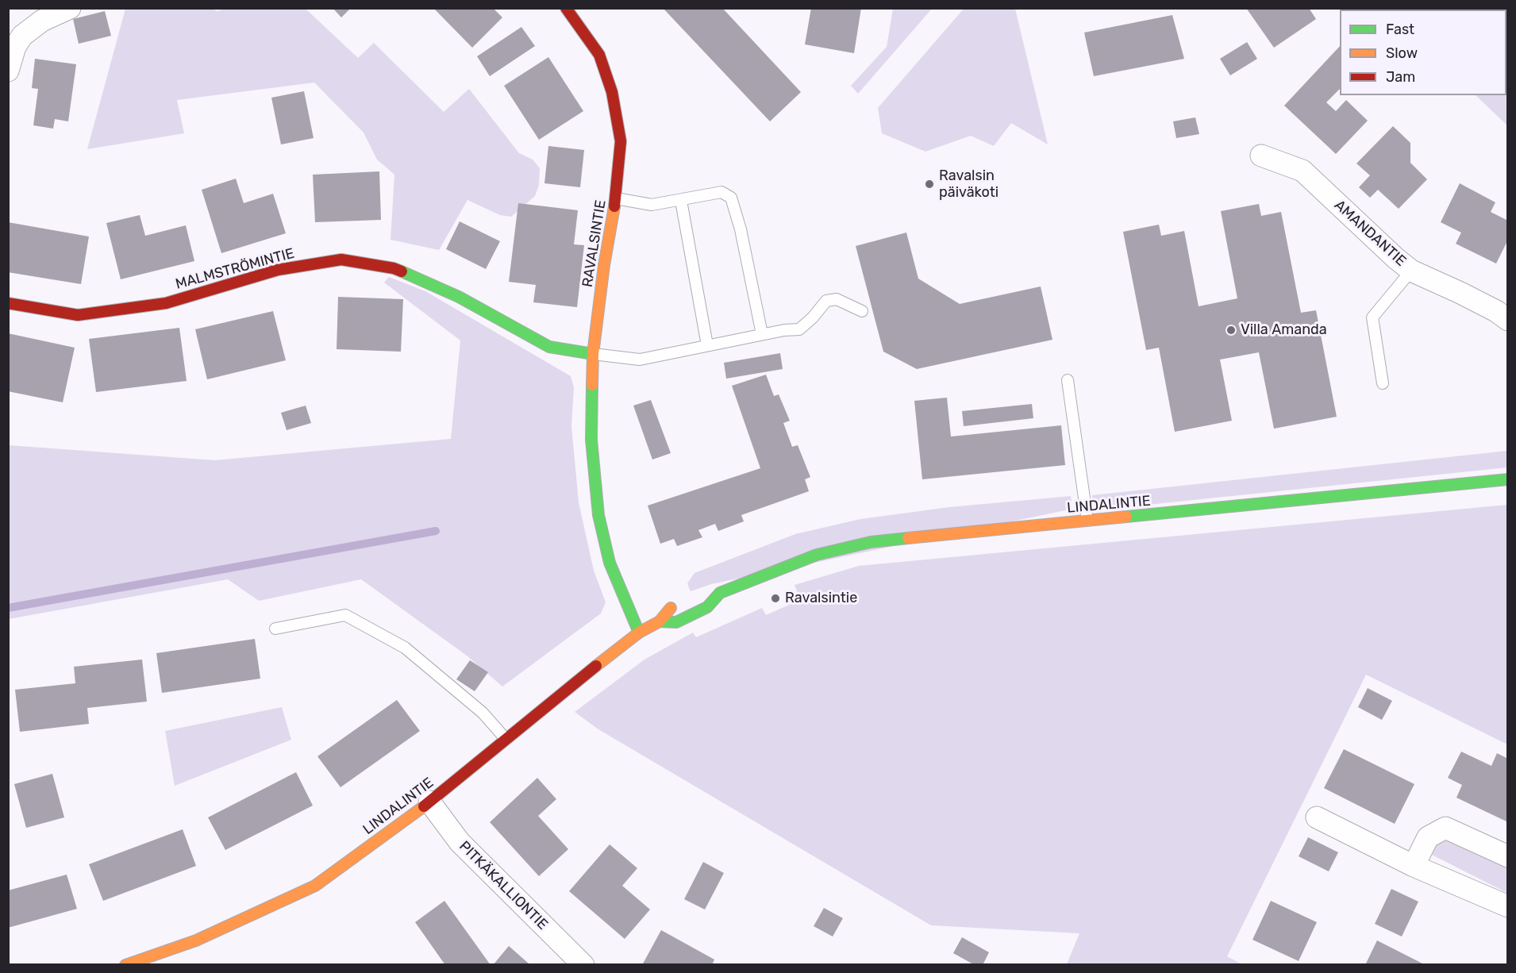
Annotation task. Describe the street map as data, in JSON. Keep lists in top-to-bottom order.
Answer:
{
  "streets": {
    "street": [
      "AMANDANTIE",
      "RAVALSINTIE",
      "MALMSTRÖMINTIE",
      "LINDALINTIE",
      "PITKÄKALLIONTIE"
    ]
  },
  "crossings": [
    ["RAVALSINTIE", "MALMSTRÖMINTIE"],
    ["RAVALSINTIE", "LINDALINTIE"],
    ["LINDALINTIE", "PITKÄKALLIONTIE"]
  ],
  "places": ["Ravalsin päiväkoti", "Villa Amanda", "Ravalsintie"],
  "legend": ["Fast", "Slow", "Jam"]
}
